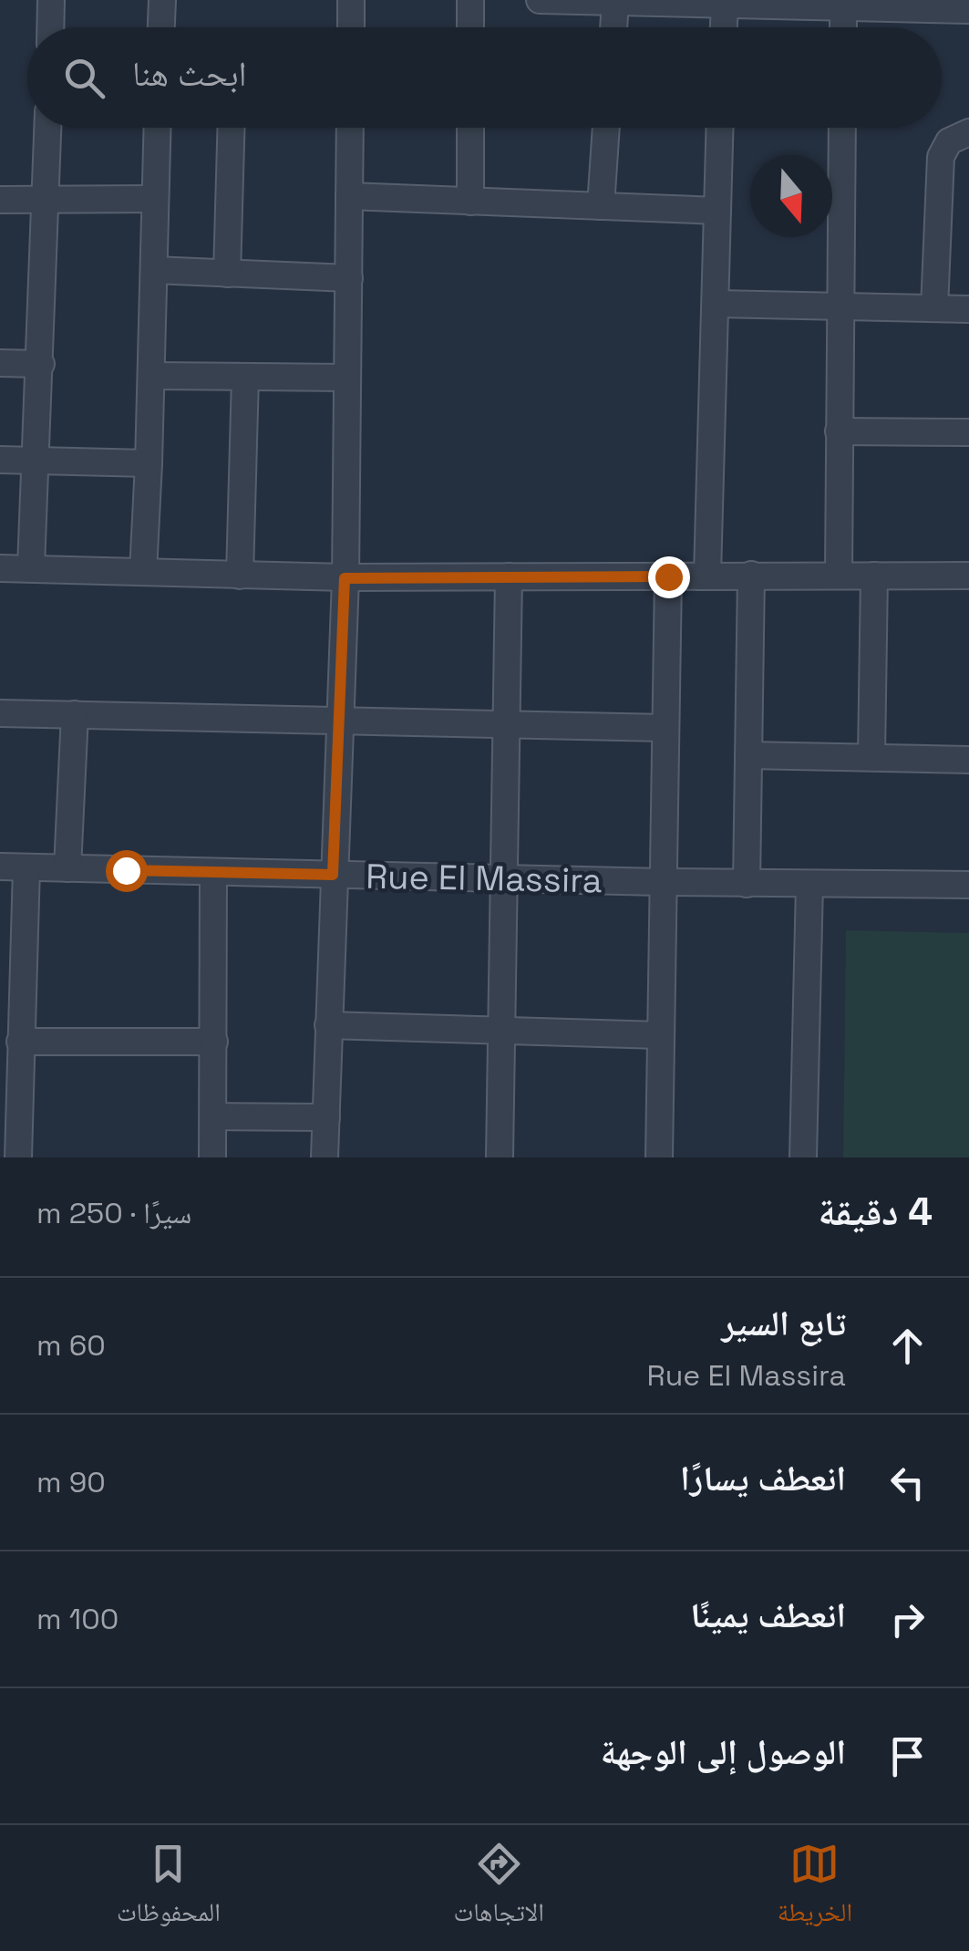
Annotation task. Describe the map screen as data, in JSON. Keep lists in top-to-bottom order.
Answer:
{
  "streets": {
    "street": ["Rue El Massira"]
  },
  "north": "bottom",
  "page": {
    "search": "ابحث هنا",
    "heading": ["4 دقيقة", "سيرًا · 250 m"],
    "list": [
      ["تابع السير", "Rue El Massira", "60 m"],
      ["انعطف يسارًا", "90 m"],
      ["انعطف يمينًا", "100 m"],
      "الوصول إلى الوجهة"
    ],
    "nav": ["الخريطة", "الاتجاهات", "المحفوظات"]
  }
}
